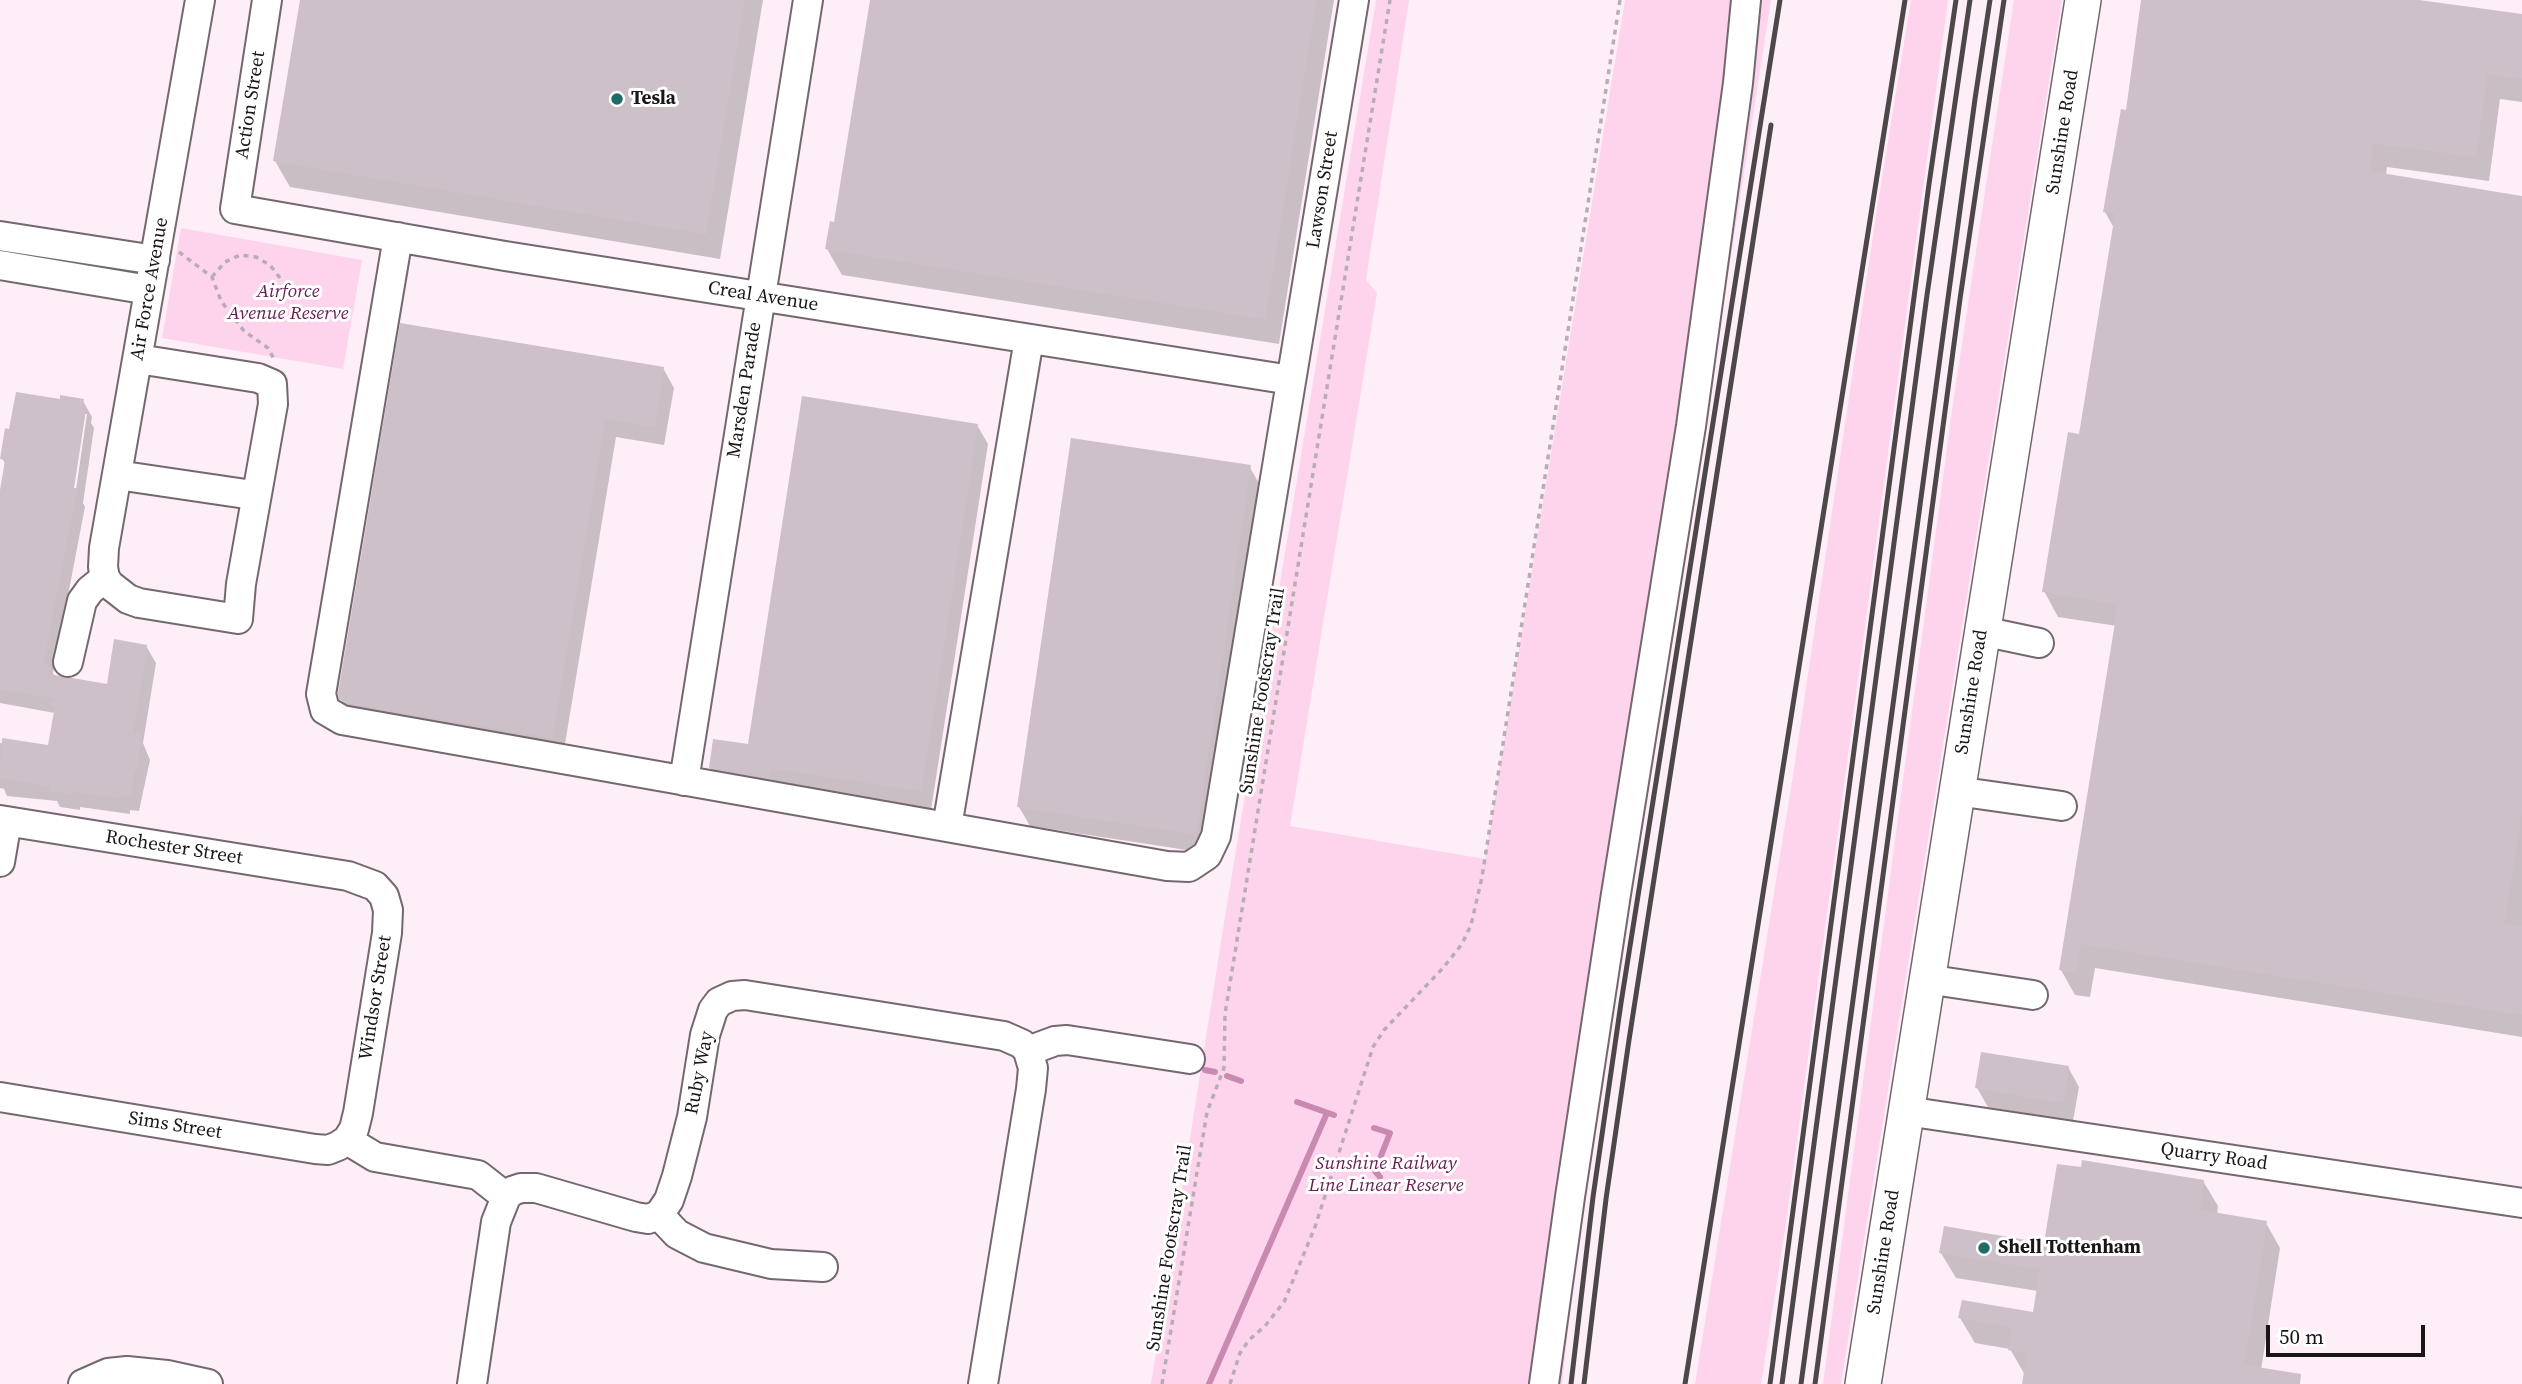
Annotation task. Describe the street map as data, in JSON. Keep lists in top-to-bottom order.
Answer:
{
  "streets": {
    "main road": ["Sunshine Road"],
    "street": [
      "Action Street",
      "Lawson Street",
      "Air Force Avenue",
      "Creal Avenue",
      "Marsden Parade",
      "Rochester Street",
      "Windsor Street",
      "Ruby Way",
      "Sims Street",
      "Quarry Road"
    ],
    "path": ["Sunshine Footscray Trail"]
  },
  "crossings": [
    ["Action Street", "Creal Avenue"],
    ["Sunshine Road", "Quarry Road"],
    ["Lawson Street", "Creal Avenue"],
    ["Lawson Street", "Marsden Parade"],
    ["Creal Avenue", "Marsden Parade"],
    ["Rochester Street", "Windsor Street"],
    ["Windsor Street", "Sims Street"]
  ],
  "parks": ["Airforce Avenue Reserve", "Sunshine Railway Line Linear Reserve"],
  "places": ["Tesla", "Shell Tottenham"],
  "scale_bar": "50 m"
}
